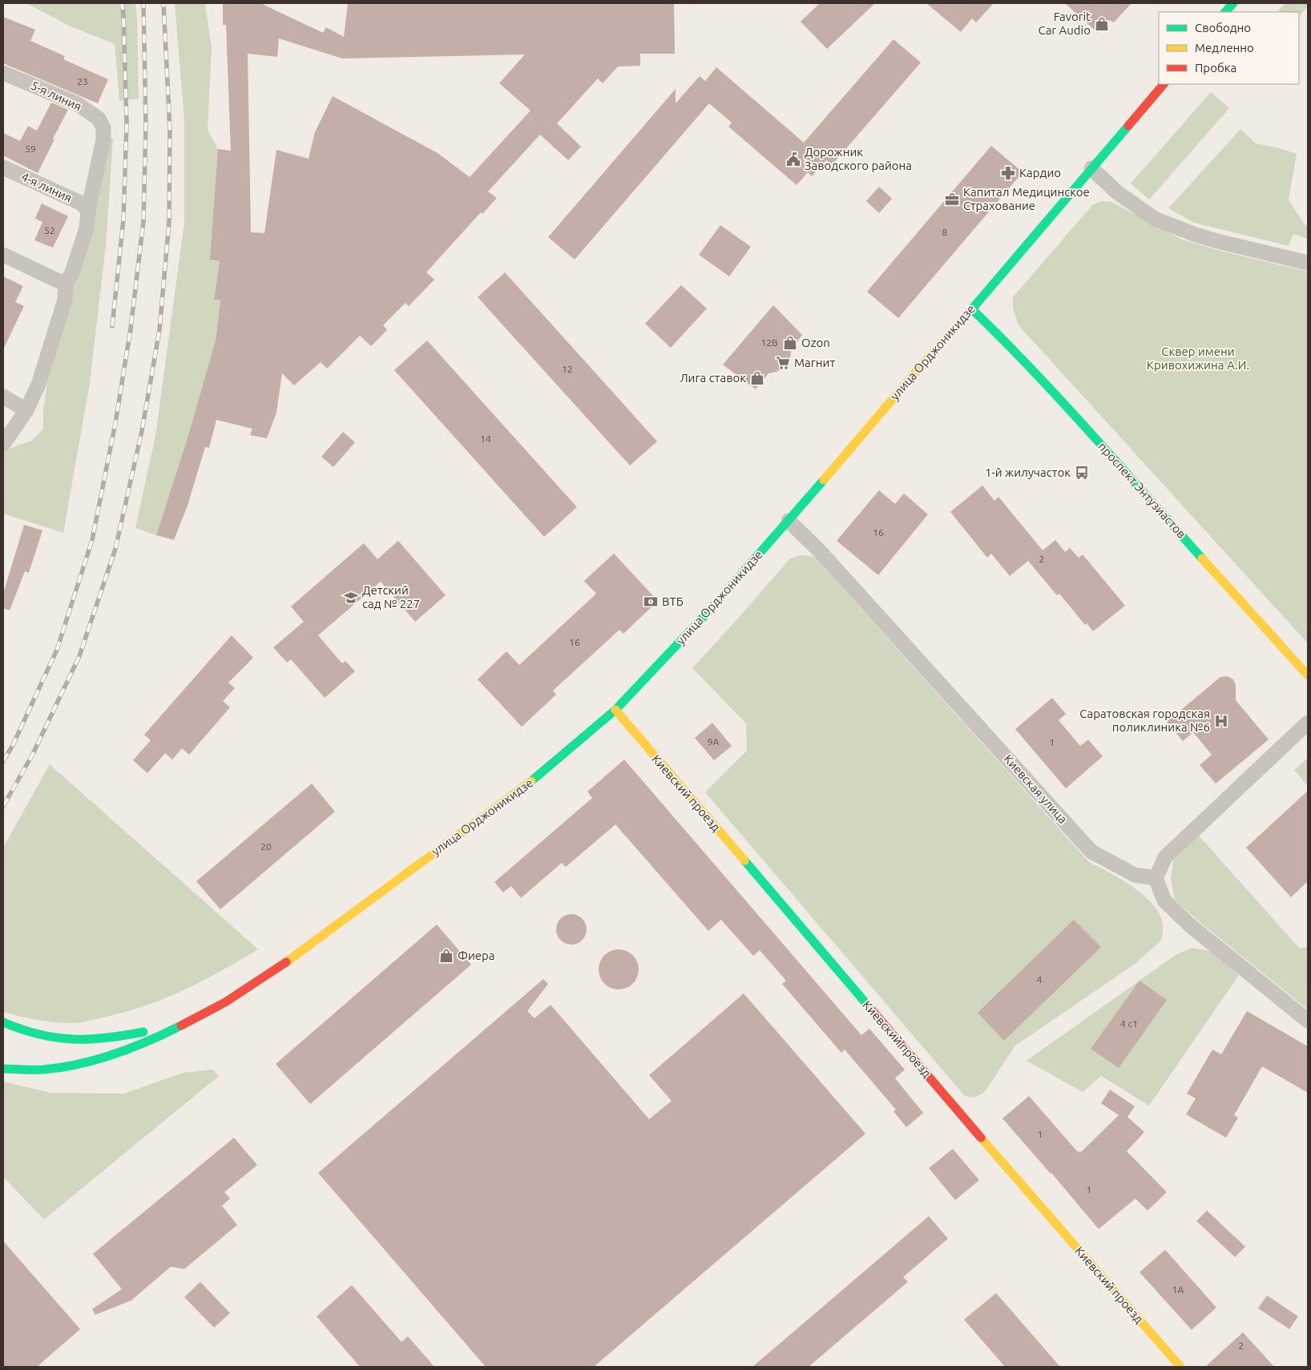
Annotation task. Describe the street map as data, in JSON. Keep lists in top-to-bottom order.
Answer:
{
  "streets": {
    "main road": ["улица Орджоникидзе", "проспект Энтузиастов", "Киевский проезд"],
    "street": ["5-я линия", "4-я линия", "Киевская улица"]
  },
  "crossings": [
    ["5-я линия", "4-я линия"],
    ["улица Орджоникидзе", "проспект Энтузиастов"],
    ["улица Орджоникидзе", "Киевская улица"],
    ["улица Орджоникидзе", "Киевский проезд"]
  ],
  "parks": ["Сквер имени Кривохижина А.И."],
  "places": {
    "shop": [
      "Favorit Car Audio",
      "Ozon",
      "Лига ставок",
      "Фиера"
    ],
    "public building": ["Дорожник Заводского района"],
    "pharmacy": ["Кардио"],
    "office": ["Капитал Медицинское Страхование"],
    "supermarket": ["Магнит"],
    "bus stop": ["1-й жилучасток"],
    "school or university": ["Детский сад № 227"],
    "bank": ["ВТБ"],
    "hospital": ["Саратовская городская поликлиника №6"]
  },
  "house_numbers": [
    "23",
    "59",
    "52",
    "8",
    "12В",
    "12",
    "14",
    "16",
    "2",
    "16",
    "9А",
    "1",
    "20",
    "4",
    "4 с1",
    "1",
    "1",
    "1А",
    "2"
  ],
  "legend": ["Свободно", "Медленно", "Пробка"]
}
